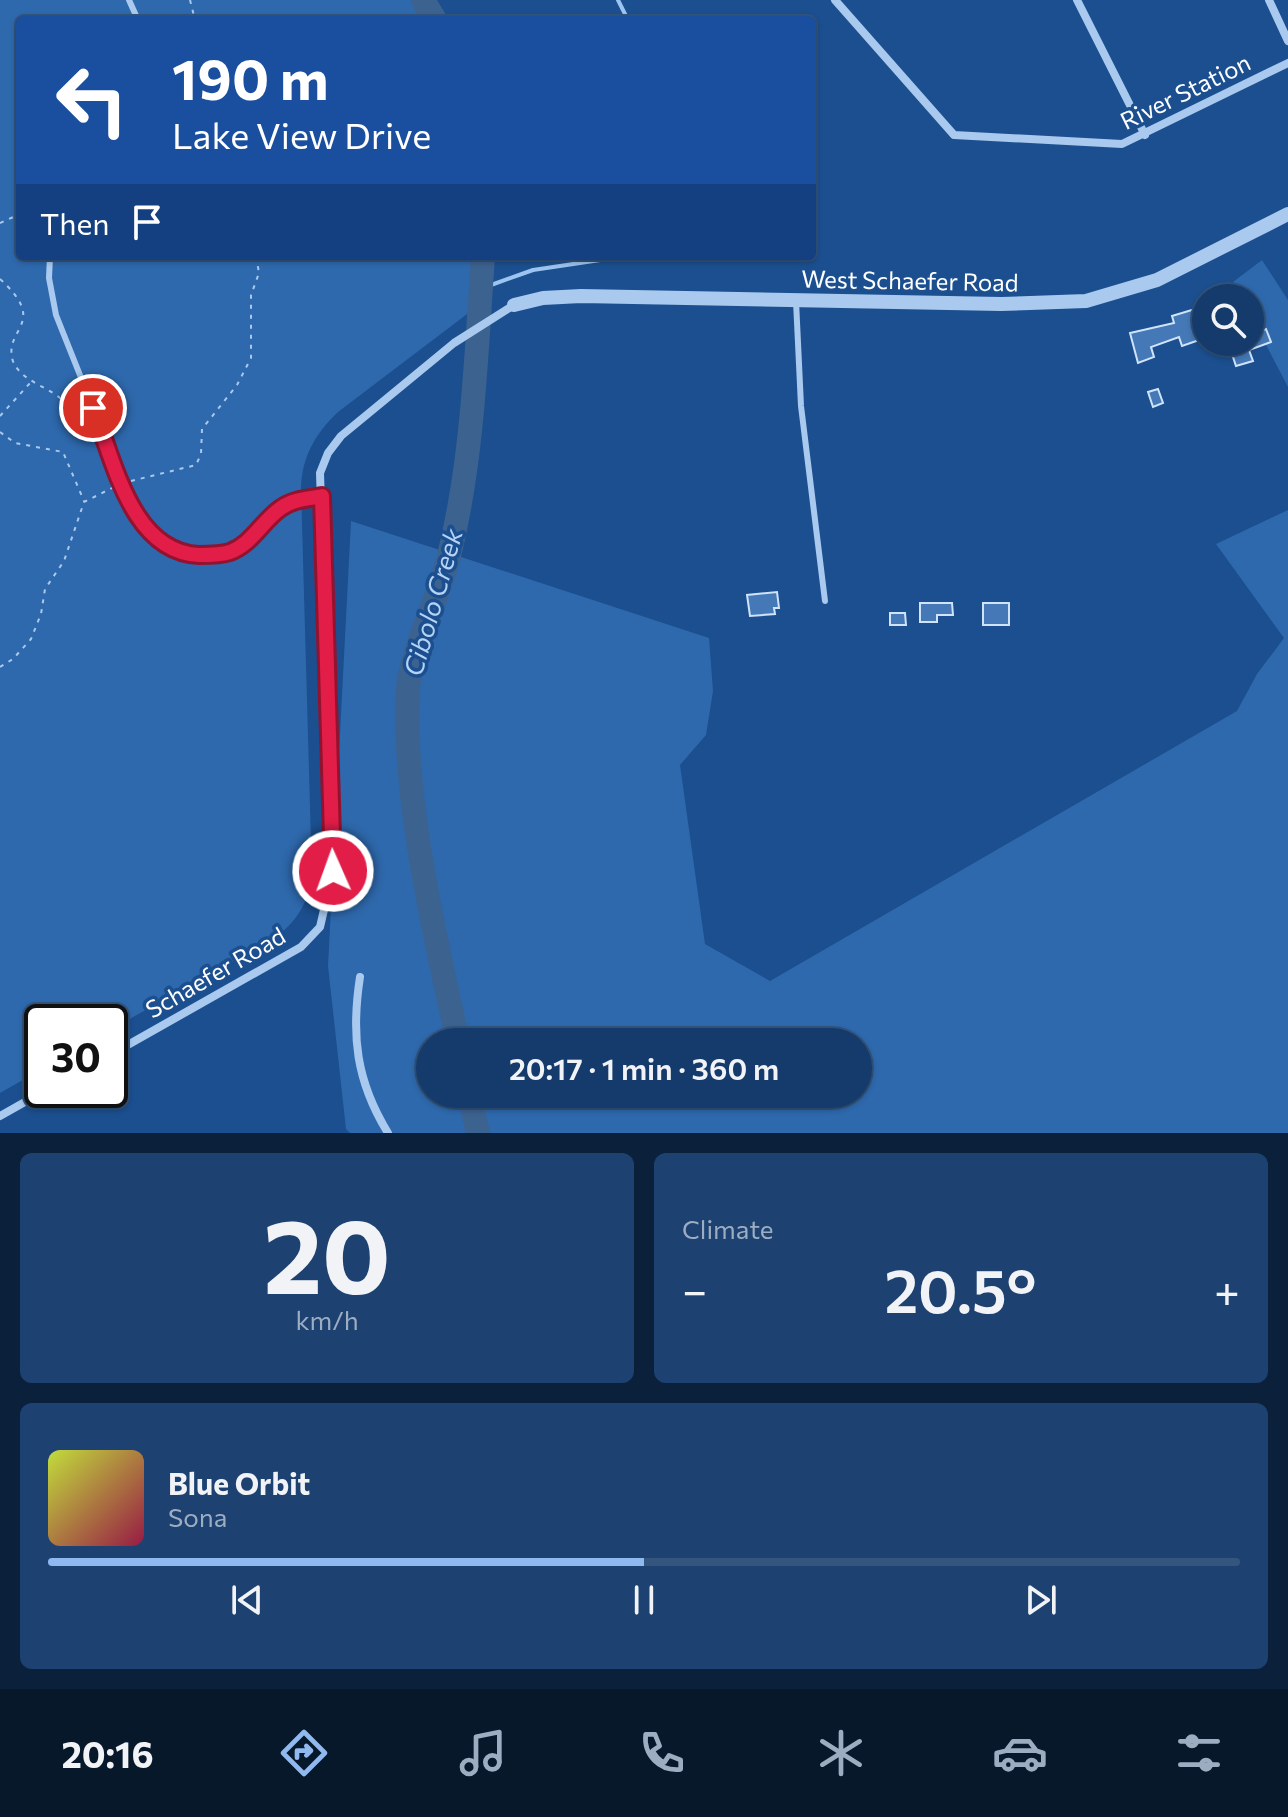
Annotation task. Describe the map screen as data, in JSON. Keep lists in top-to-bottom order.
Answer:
{
  "streets": {
    "street": ["River Station", "West Schaefer Road", "Schaefer Road"]
  },
  "crossings": [
    ["West Schaefer Road", "Schaefer Road"]
  ],
  "water": ["Cibolo Creek"],
  "page": {
    "turn": ["190 m", "Lake View Drive"],
    "then": "Then",
    "limit": "30",
    "trip": "20:17 · 1 min · 360 m",
    "tile": [
      ["20", "km/h"],
      "Climate"
    ],
    "heat": ["−", "20.5°", "+"],
    "song": ["Blue Orbit", "Sona"],
    "tabs": "20:16"
  }
}
